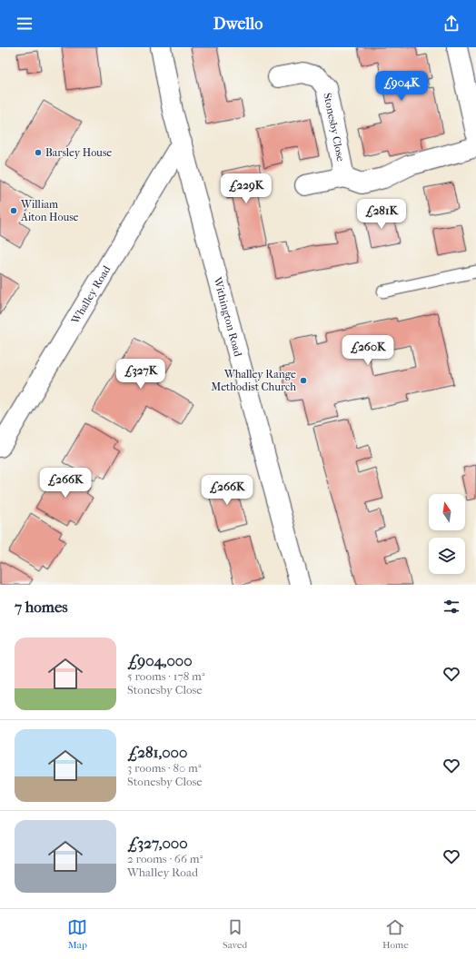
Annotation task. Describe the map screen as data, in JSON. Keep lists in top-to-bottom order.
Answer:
{
  "streets": {
    "street": ["Stonesby Close", "Whalley Road", "Withington Road"]
  },
  "crossings": [
    ["Whalley Road", "Withington Road"]
  ],
  "places": ["Barsley House", "William Aiton House", "Whalley Range Methodist Church"],
  "north": "top",
  "page": {
    "header": "Dwello",
    "price": [
      "£904K",
      "£229K",
      "£281K",
      "£260K",
      "£327K",
      "£266K",
      "£266K"
    ],
    "heading": "7 homes",
    "list": [
      {
        "name": "£904,000",
        "note": "5 rooms · 178 m² · Stonesby Close"
      },
      {
        "name": "£281,000",
        "note": "3 rooms · 80 m² · Stonesby Close"
      },
      {
        "name": "£327,000",
        "note": "2 rooms · 66 m² · Whalley Road"
      }
    ],
    "tabs": ["Map", "Saved", "Home"]
  }
}
